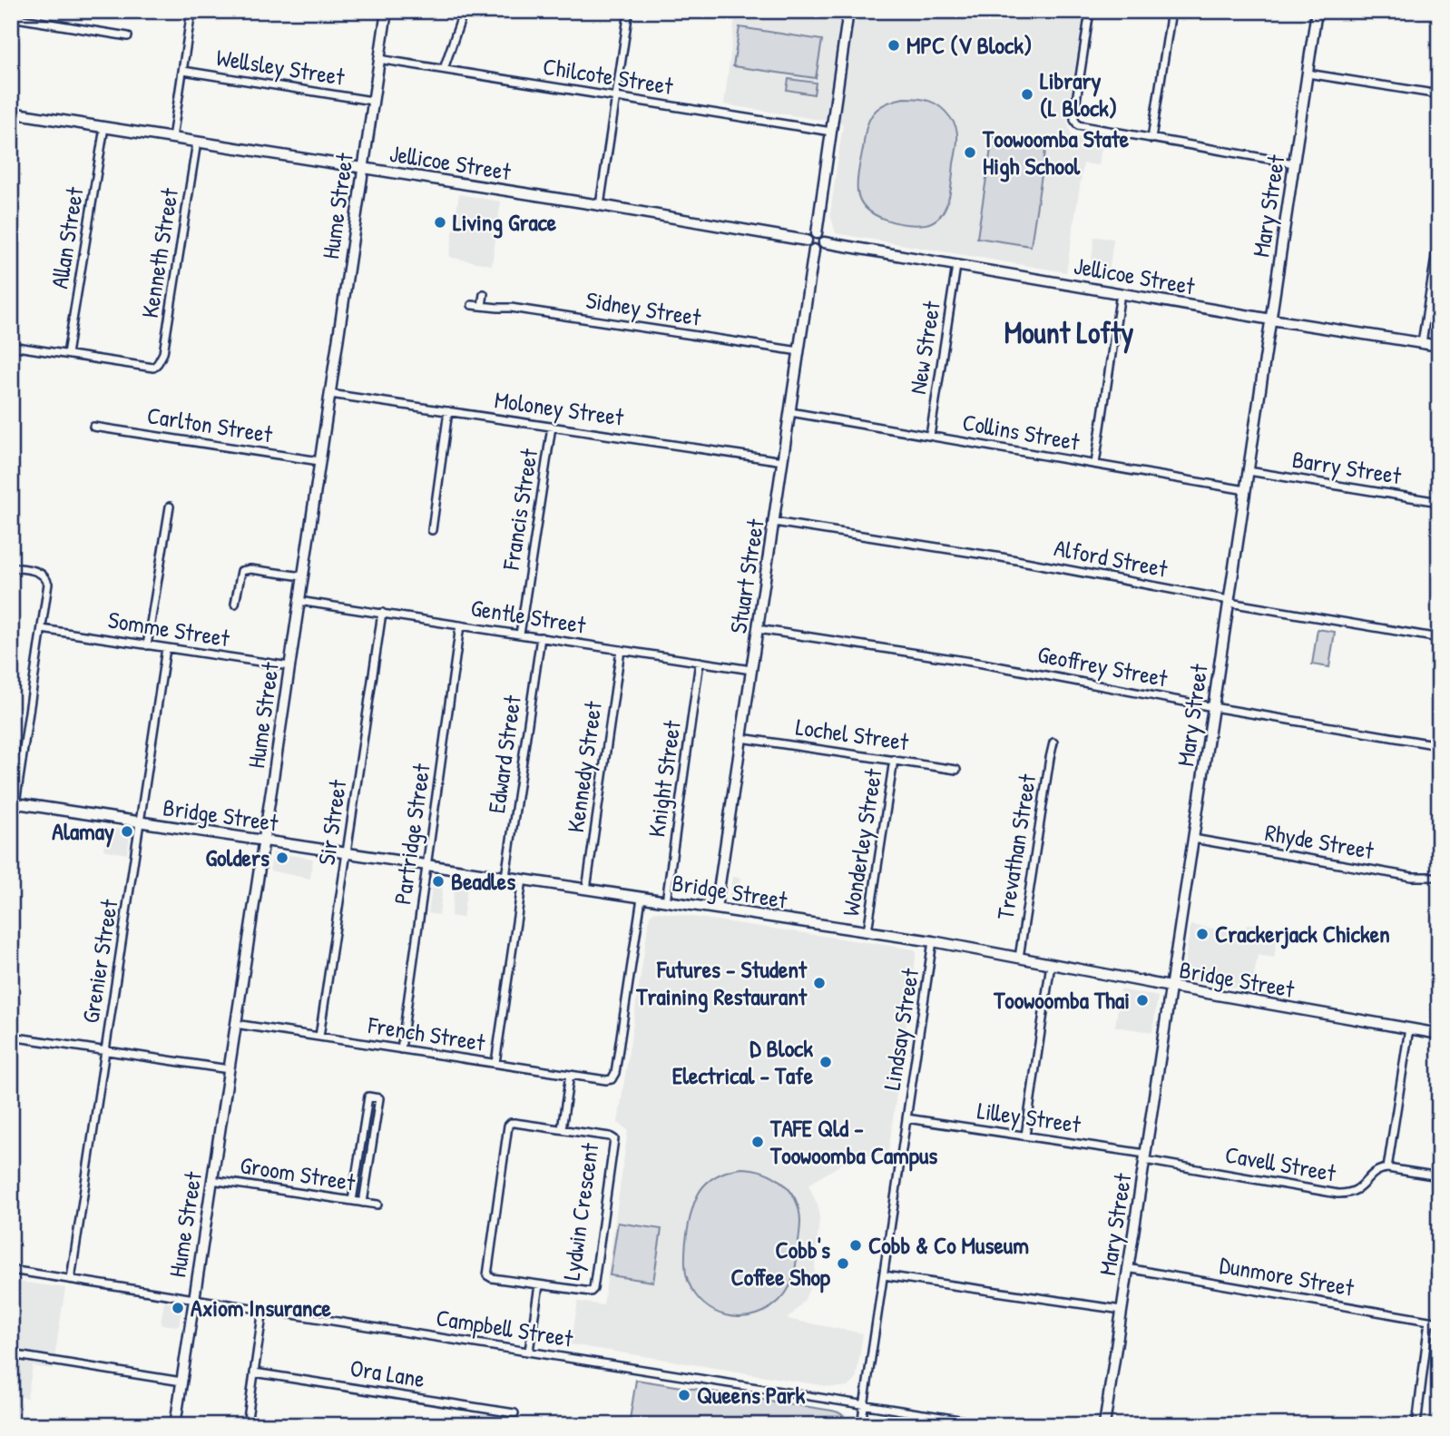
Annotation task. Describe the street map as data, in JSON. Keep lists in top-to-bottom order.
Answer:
{
  "streets": {
    "street": [
      "Wellsley Street",
      "Chilcote Street",
      "Jellicoe Street",
      "Hume Street",
      "Mary Street",
      "Allan Street",
      "Kenneth Street",
      "Sidney Street",
      "New Street",
      "Moloney Street",
      "Carlton Street",
      "Collins Street",
      "Barry Street",
      "Francis Street",
      "Alford Street",
      "Stuart Street",
      "Gentle Street",
      "Somme Street",
      "Geoffrey Street",
      "Lochel Street",
      "Edward Street",
      "Kennedy Street",
      "Knight Street",
      "Bridge Street",
      "Sir Street",
      "Partridge Street",
      "Rhyde Street",
      "Wonderley Street",
      "Trevathan Street",
      "Grenier Street",
      "Lindsay Street",
      "French Street",
      "Lilley Street",
      "Cavell Street",
      "Groom Street",
      "Lydwin Crescent",
      "Dunmore Street",
      "Campbell Street",
      "Ora Lane"
    ]
  },
  "crossings": [
    ["Wellsley Street", "Hume Street"],
    ["Chilcote Street", "Hume Street"],
    ["Jellicoe Street", "Hume Street"],
    ["Jellicoe Street", "Mary Street"],
    ["Jellicoe Street", "Allan Street"],
    ["Jellicoe Street", "Kenneth Street"],
    ["Jellicoe Street", "New Street"],
    ["Jellicoe Street", "Stuart Street"],
    ["Hume Street", "Moloney Street"],
    ["Hume Street", "Carlton Street"],
    ["Hume Street", "Gentle Street"],
    ["Hume Street", "Somme Street"],
    ["Hume Street", "Bridge Street"],
    ["Hume Street", "French Street"],
    ["Hume Street", "Groom Street"],
    ["Hume Street", "Campbell Street"],
    ["Mary Street", "Collins Street"],
    ["Mary Street", "Barry Street"],
    ["Mary Street", "Alford Street"],
    ["Mary Street", "Geoffrey Street"],
    ["Mary Street", "Bridge Street"],
    ["Mary Street", "Rhyde Street"],
    ["Mary Street", "Lilley Street"],
    ["Mary Street", "Cavell Street"],
    ["Mary Street", "Dunmore Street"],
    ["Allan Street", "Kenneth Street"],
    ["Sidney Street", "Stuart Street"],
    ["New Street", "Collins Street"],
    ["Moloney Street", "Francis Street"],
    ["Moloney Street", "Stuart Street"],
    ["Collins Street", "Stuart Street"],
    ["Francis Street", "Gentle Street"],
    ["Alford Street", "Stuart Street"],
    ["Stuart Street", "Gentle Street"],
    ["Stuart Street", "Geoffrey Street"],
    ["Stuart Street", "Lochel Street"],
    ["Stuart Street", "Bridge Street"],
    ["Gentle Street", "Edward Street"],
    ["Gentle Street", "Kennedy Street"],
    ["Gentle Street", "Knight Street"],
    ["Gentle Street", "Sir Street"],
    ["Gentle Street", "Partridge Street"],
    ["Somme Street", "Grenier Street"],
    ["Lochel Street", "Wonderley Street"],
    ["Edward Street", "Bridge Street"],
    ["Kennedy Street", "Bridge Street"],
    ["Knight Street", "Bridge Street"],
    ["Bridge Street", "Sir Street"],
    ["Bridge Street", "Partridge Street"],
    ["Bridge Street", "Wonderley Street"],
    ["Bridge Street", "Trevathan Street"],
    ["Bridge Street", "Grenier Street"],
    ["Bridge Street", "Lindsay Street"],
    ["Bridge Street", "French Street"],
    ["Sir Street", "French Street"],
    ["Partridge Street", "French Street"],
    ["Grenier Street", "Campbell Street"],
    ["Lindsay Street", "Lilley Street"],
    ["Lindsay Street", "Campbell Street"],
    ["French Street", "Lydwin Crescent"],
    ["Lilley Street", "Cavell Street"],
    ["Lydwin Crescent", "Campbell Street"]
  ],
  "districts": ["Mount Lofty"],
  "places": [
    "MPC (V Block)",
    "Library (L Block)",
    "Toowoomba State High School",
    "Living Grace",
    "Alamay",
    "Golders",
    "Beadles",
    "Crackerjack Chicken",
    "Futures - Student Training Restaurant",
    "Toowoomba Thai",
    "D Block Electrical - Tafe",
    "TAFE Qld - Toowoomba Campus",
    "Cobb & Co Museum",
    "Cobb's Coffee Shop",
    "Axiom Insurance",
    "Queens Park"
  ]
}
